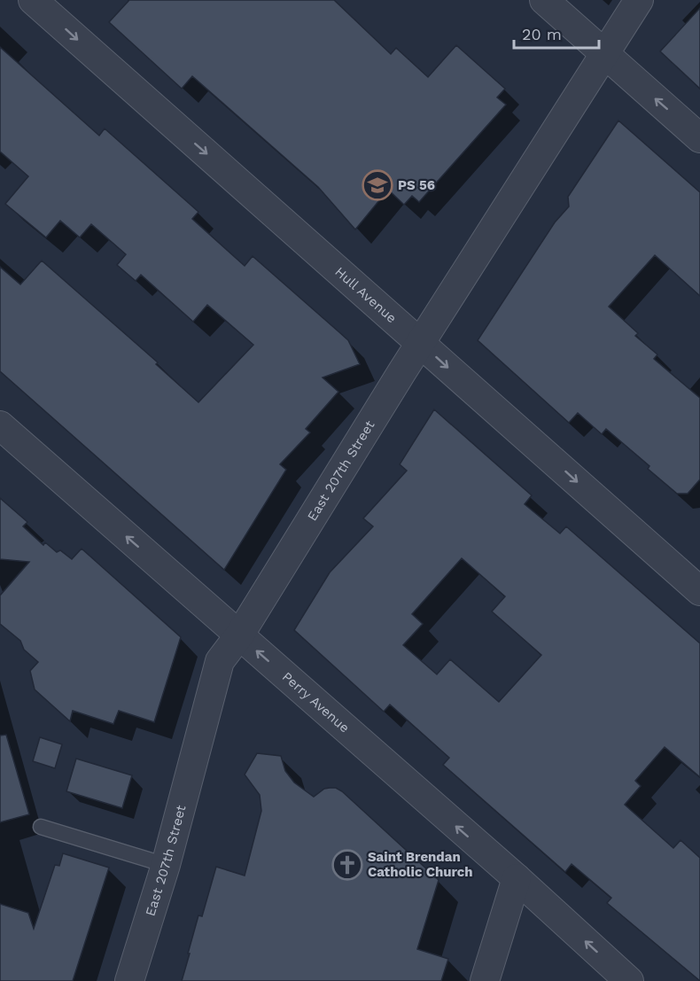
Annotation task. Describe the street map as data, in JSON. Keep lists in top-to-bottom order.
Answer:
{
  "streets": {
    "street": ["Hull Avenue", "East 207th Street", "Perry Avenue"]
  },
  "crossings": [
    ["Hull Avenue", "East 207th Street"],
    ["East 207th Street", "Perry Avenue"]
  ],
  "one_way": ["Hull Avenue", "Perry Avenue"],
  "places": {
    "school or university": ["PS 56"],
    "church": ["Saint Brendan Catholic Church"]
  },
  "scale_bar": "20 m"
}
